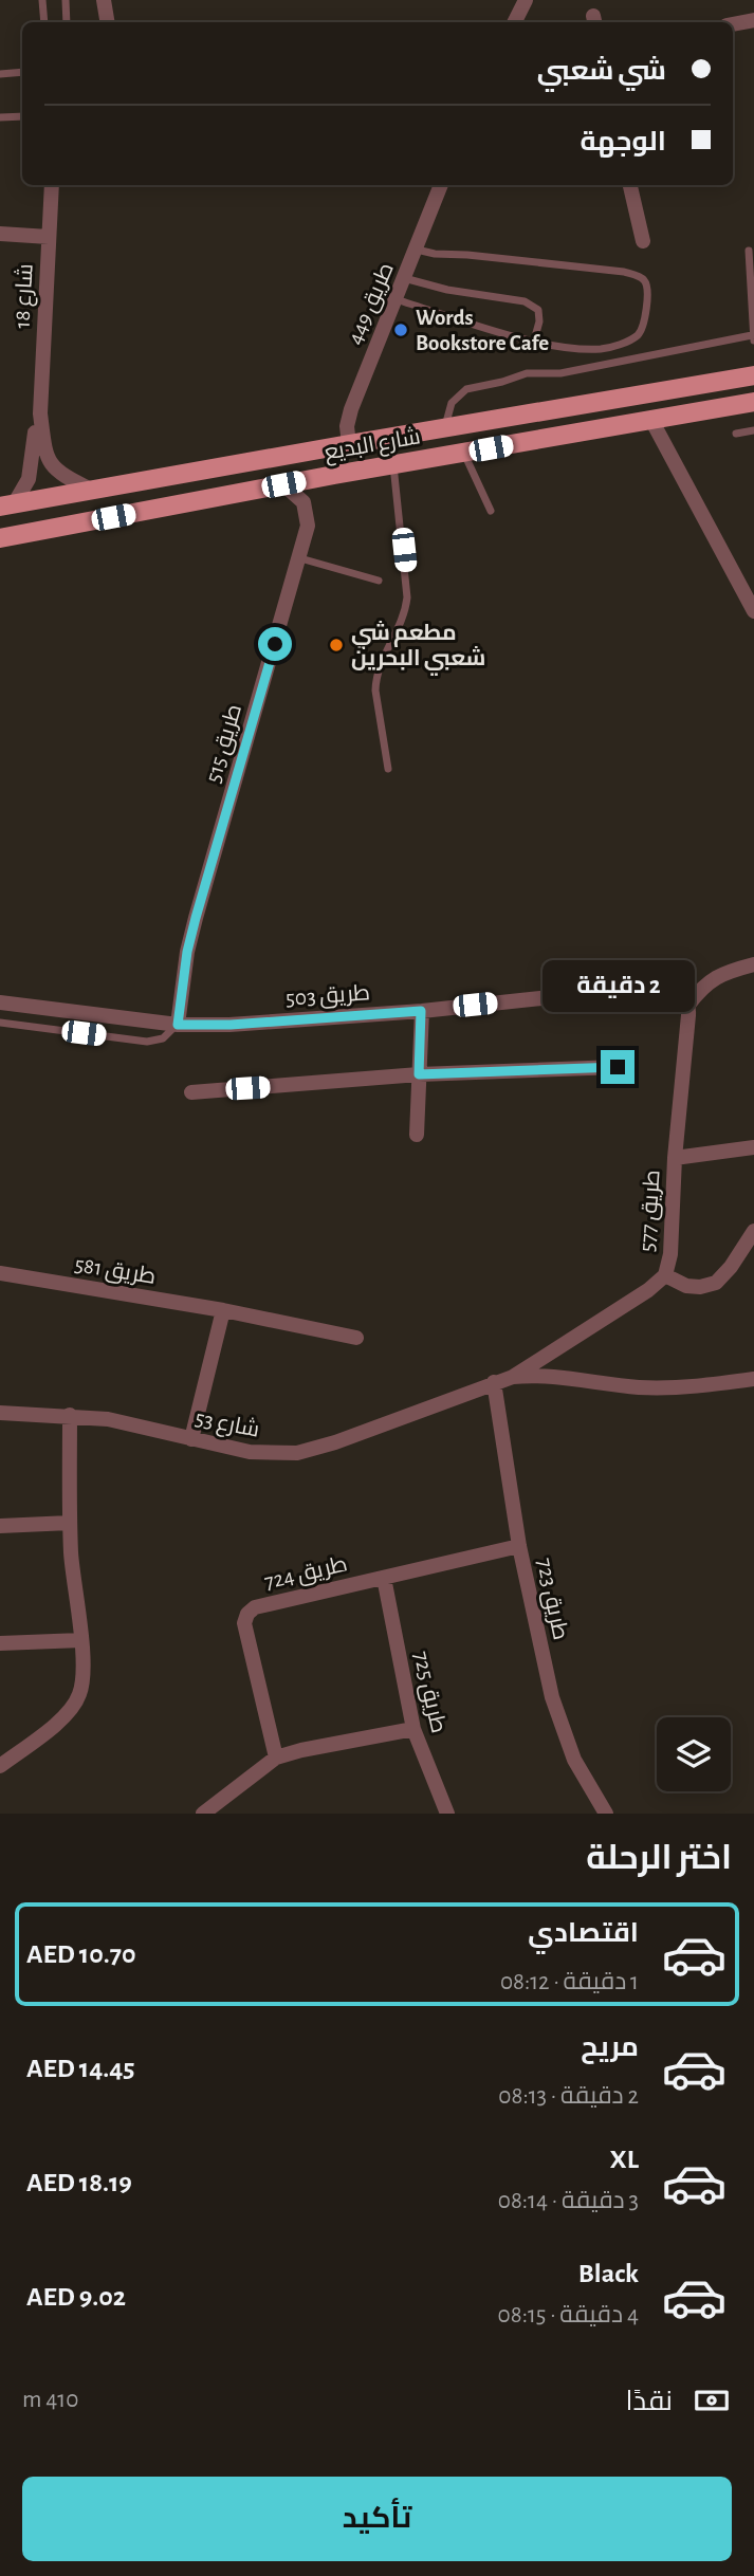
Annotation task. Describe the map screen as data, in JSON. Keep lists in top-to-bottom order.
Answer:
{
  "streets": {
    "main road": ["شارع البديع"],
    "street": [
      "شارع 18",
      "طريق 449",
      "طريق 515",
      "طريق 503",
      "طريق 577",
      "طريق 581",
      "شارع 53",
      "طريق 724",
      "طريق 723",
      "طريق 725"
    ]
  },
  "crossings": [
    ["شارع 18", "شارع البديع"],
    ["طريق 449", "شارع البديع"],
    ["شارع البديع", "طريق 515"],
    ["طريق 515", "طريق 503"],
    ["طريق 503", "طريق 577"],
    ["طريق 577", "شارع 53"],
    ["شارع 53", "طريق 723"],
    ["طريق 724", "طريق 723"],
    ["طريق 724", "طريق 725"]
  ],
  "places": ["Words Bookstore Cafe", "مطعم شي شعبي البحرين"],
  "page": {
    "banner": ["شي شعبي", "الوجهة"],
    "bubble": "2 دقيقة",
    "heading": "اختر الرحلة",
    "list": [
      {
        "name": "اقتصادي",
        "note": "1 دقيقة · 08:12",
        "value": "AED 10.70"
      },
      {
        "name": "مريح",
        "note": "2 دقيقة · 08:13",
        "value": "AED 14.45"
      },
      {
        "name": "XL",
        "note": "3 دقيقة · 08:14",
        "value": "AED 18.19"
      },
      {
        "name": "Black",
        "note": "4 دقيقة · 08:15",
        "value": "AED 9.02"
      }
    ],
    "pay": ["نقدًا", "410 m"],
    "buttons": "تأكيد"
  }
}
